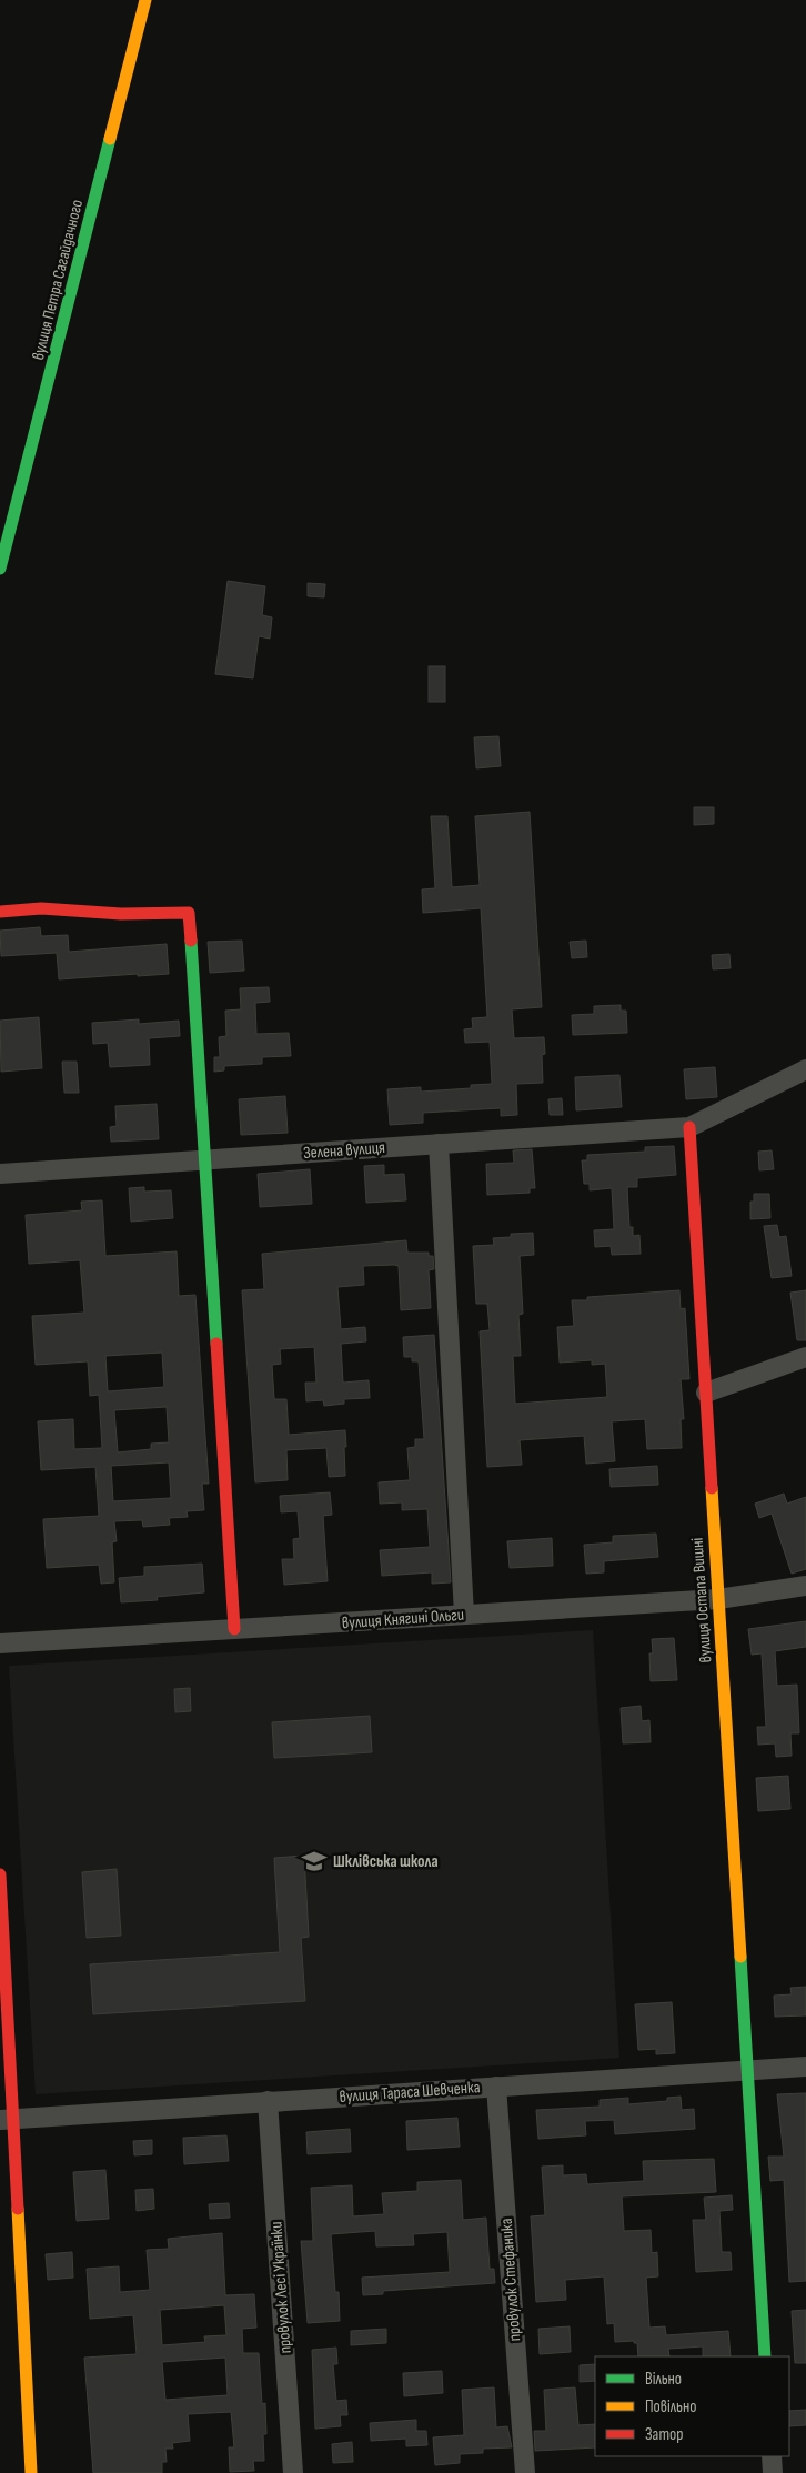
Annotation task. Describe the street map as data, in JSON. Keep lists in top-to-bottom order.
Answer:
{
  "streets": {
    "street": [
      "вулиця Петра Сагайдачного",
      "Зелена вулиця",
      "вулиця Остапа Вишні",
      "вулиця Княгині Ольги",
      "вулиця Тараса Шевченка",
      "провулок Стефаника",
      "провулок Лесі Українки"
    ]
  },
  "crossings": [
    ["Зелена вулиця", "вулиця Остапа Вишні"],
    ["вулиця Остапа Вишні", "вулиця Княгині Ольги"],
    ["вулиця Остапа Вишні", "вулиця Тараса Шевченка"],
    ["вулиця Тараса Шевченка", "провулок Стефаника"],
    ["вулиця Тараса Шевченка", "провулок Лесі Українки"]
  ],
  "places": {
    "school or university": ["Шклівська школа"]
  },
  "legend": ["Вільно", "Повільно", "Затор"]
}
